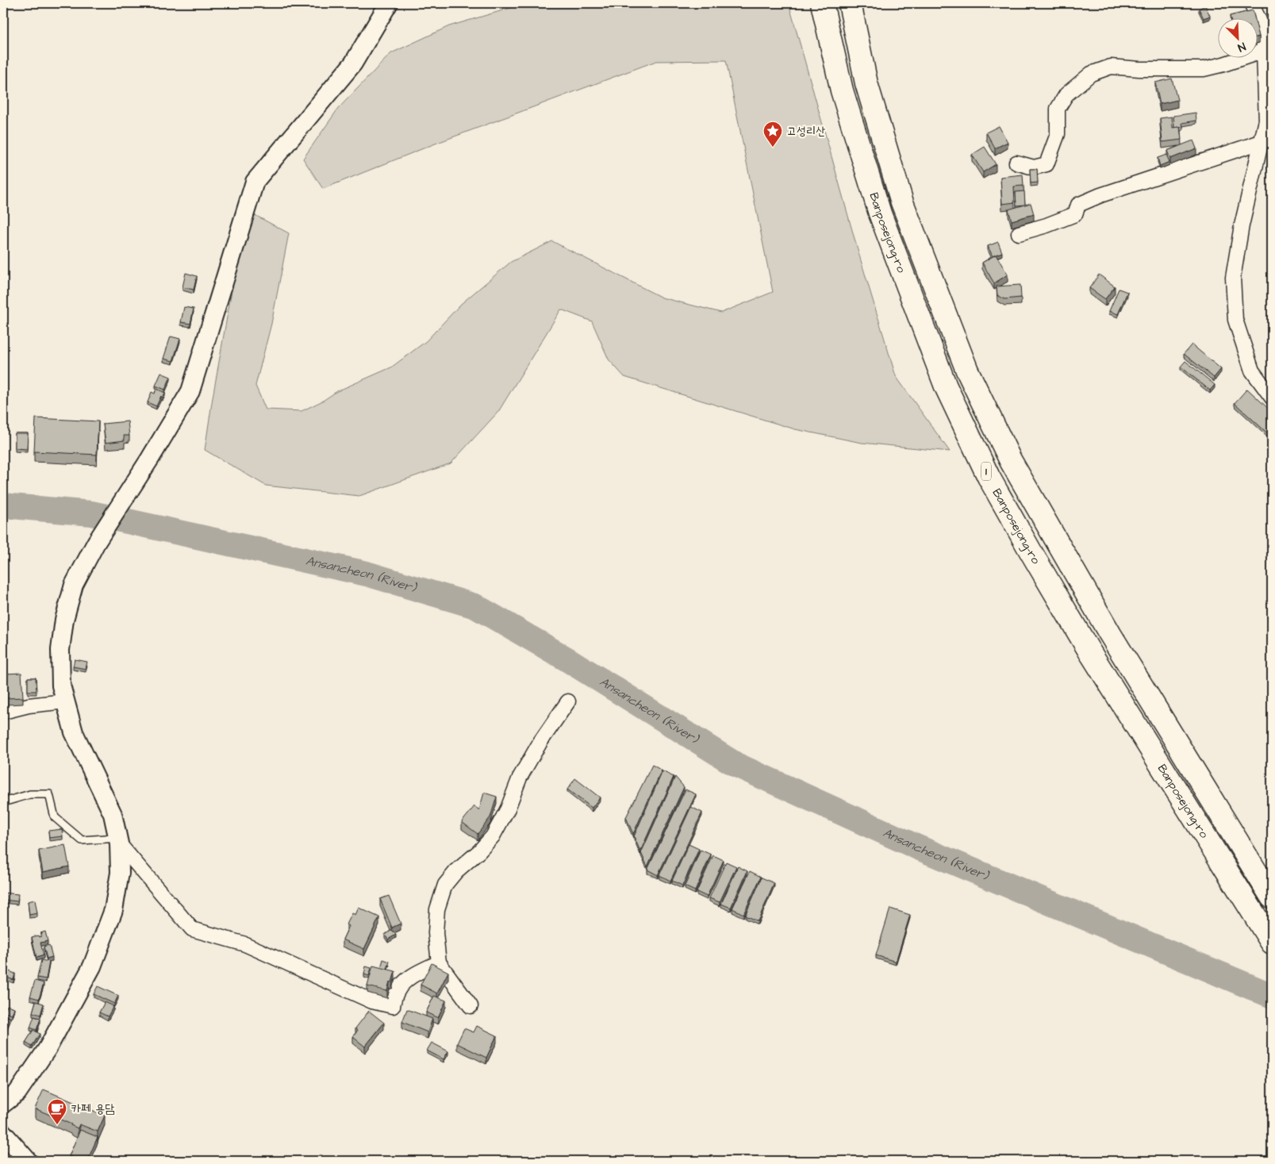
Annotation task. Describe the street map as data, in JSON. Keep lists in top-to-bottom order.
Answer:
{
  "streets": {
    "highway": ["Banposejong-ro", "1"]
  },
  "water": ["Ansancheon (River)"],
  "places": {
    "place": ["고성리산"],
    "cafe": ["카페 용담"]
  },
  "north": "bottom right"
}
